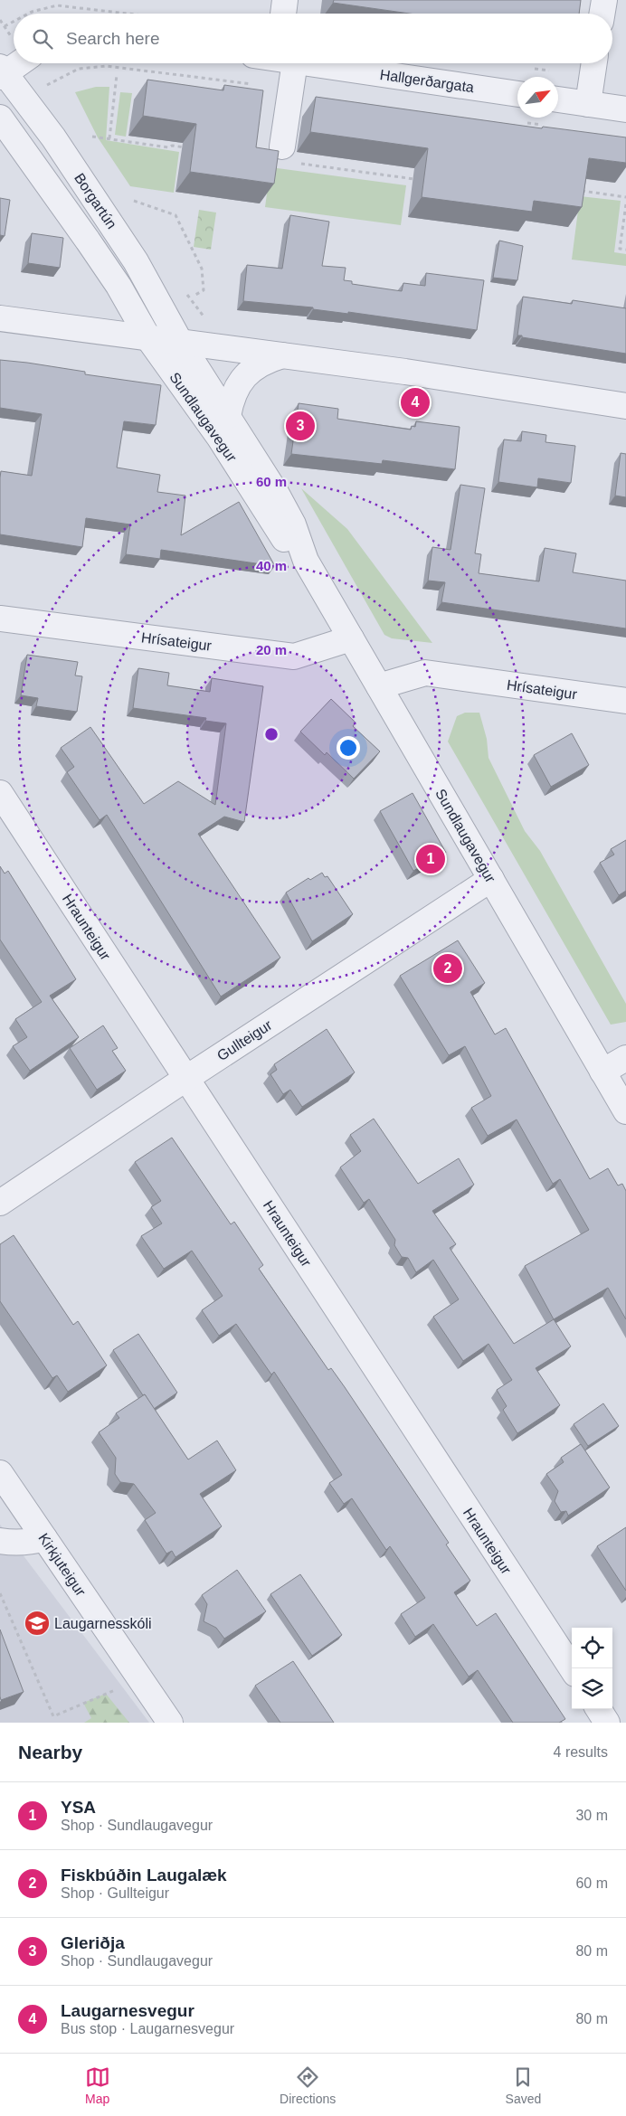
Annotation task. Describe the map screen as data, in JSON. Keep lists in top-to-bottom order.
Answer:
{
  "streets": {
    "street": [
      "Hallgerðargata",
      "Borgartún",
      "Sundlaugavegur",
      "Hrísateigur",
      "Hraunteigur",
      "Gullteigur",
      "Kirkjuteigur"
    ]
  },
  "crossings": [
    ["Borgartún", "Sundlaugavegur"],
    ["Sundlaugavegur", "Hrísateigur"],
    ["Sundlaugavegur", "Gullteigur"],
    ["Hraunteigur", "Gullteigur"]
  ],
  "places": {
    "school or university": ["Laugarnesskóli"]
  },
  "north": "top right",
  "page": {
    "search": "Search here",
    "pins": [
      "4",
      "3",
      "1",
      "2"
    ],
    "heading": ["Nearby", "4 results"],
    "list": [
      {
        "mark": "1",
        "name": "YSA",
        "note": "Shop · Sundlaugavegur",
        "value": "30 m"
      },
      {
        "mark": "2",
        "name": "Fiskbúðin Laugalæk",
        "note": "Shop · Gullteigur",
        "value": "60 m"
      },
      {
        "mark": "3",
        "name": "Gleriðja",
        "note": "Shop · Sundlaugavegur",
        "value": "80 m"
      },
      {
        "mark": "4",
        "name": "Laugarnesvegur",
        "note": "Bus stop · Laugarnesvegur",
        "value": "80 m"
      }
    ],
    "nav": ["Map", "Directions", "Saved"]
  },
  "rings": ["60 m", "40 m", "20 m"]
}
